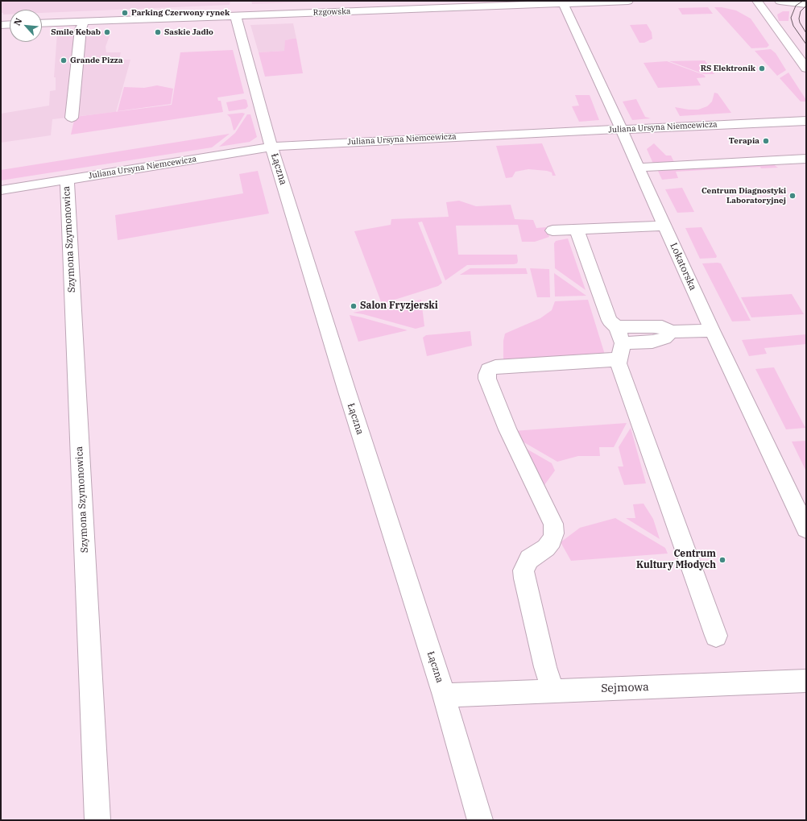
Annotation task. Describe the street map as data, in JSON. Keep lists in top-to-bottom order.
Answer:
{
  "streets": {
    "street": [
      "Rzgowska",
      "Juliana Ursyna Niemcewicza",
      "Łączna",
      "Szymona Szymonowica",
      "Lokatorska",
      "Sejmowa"
    ]
  },
  "crossings": [
    ["Rzgowska", "Łączna"],
    ["Rzgowska", "Lokatorska"],
    ["Juliana Ursyna Niemcewicza", "Łączna"],
    ["Juliana Ursyna Niemcewicza", "Szymona Szymonowica"],
    ["Juliana Ursyna Niemcewicza", "Lokatorska"],
    ["Łączna", "Sejmowa"]
  ],
  "places": [
    "Parking Czerwony rynek",
    "Smile Kebab",
    "Saskie Jadło",
    "Grande Pizza",
    "RS Elektronik",
    "Terapia",
    "Centrum Diagnostyki Laboratoryjnej",
    "Salon Fryzjerski",
    "Centrum Kultury Młodych"
  ],
  "north": "top left"
}
